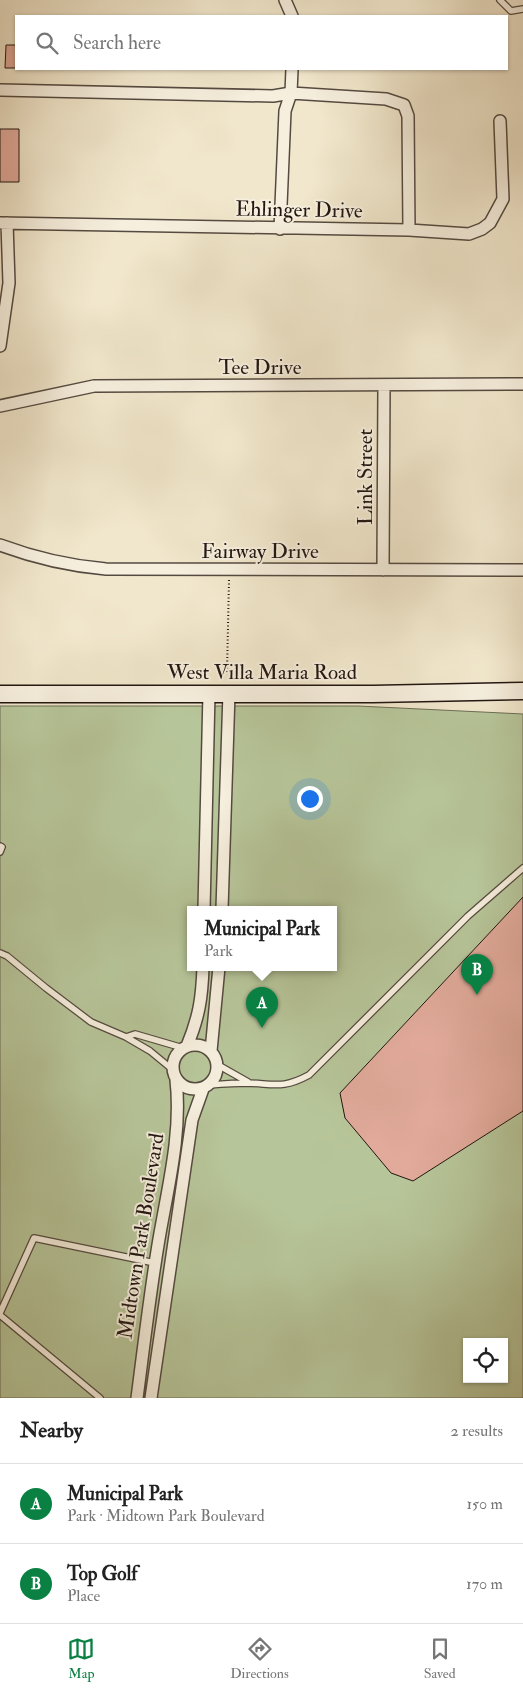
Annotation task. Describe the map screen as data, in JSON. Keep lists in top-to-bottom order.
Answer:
{
  "streets": {
    "main road": ["West Villa Maria Road"],
    "street": [
      "Ehlinger Drive",
      "Tee Drive",
      "Link Street",
      "Fairway Drive",
      "Midtown Park Boulevard"
    ]
  },
  "crossings": [
    ["Tee Drive", "Link Street"],
    ["Link Street", "Fairway Drive"]
  ],
  "page": {
    "search": "Search here",
    "popup": ["Municipal Park", "Park"],
    "pins": ["B", "A"],
    "heading": ["Nearby", "2 results"],
    "list": [
      {
        "mark": "A",
        "name": "Municipal Park",
        "note": "Park · Midtown Park Boulevard",
        "value": "150 m"
      },
      {
        "mark": "B",
        "name": "Top Golf",
        "note": "Place",
        "value": "170 m"
      }
    ],
    "nav": ["Map", "Directions", "Saved"]
  }
}
